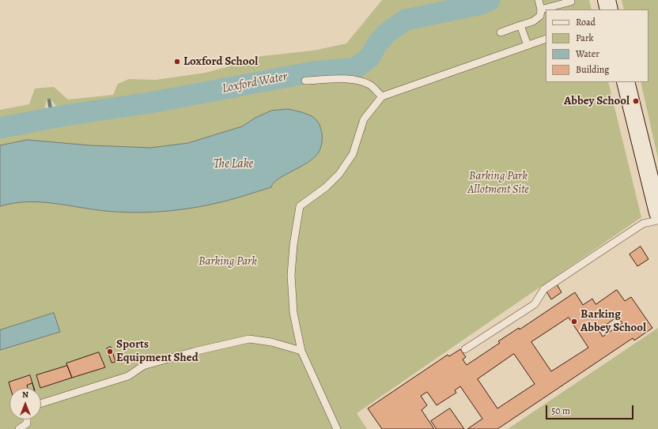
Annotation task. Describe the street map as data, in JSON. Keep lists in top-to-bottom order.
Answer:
{
  "water": ["Loxford Water", "The Lake"],
  "parks": ["Barking Park Allotment Site", "Barking Park"],
  "places": [
    "Loxford School",
    "Abbey School",
    "Barking Abbey School",
    "Sports Equipment Shed"
  ],
  "legend": [
    "Road",
    "Park",
    "Water",
    "Building"
  ],
  "scale_bar": "50 m",
  "north": "top"
}
